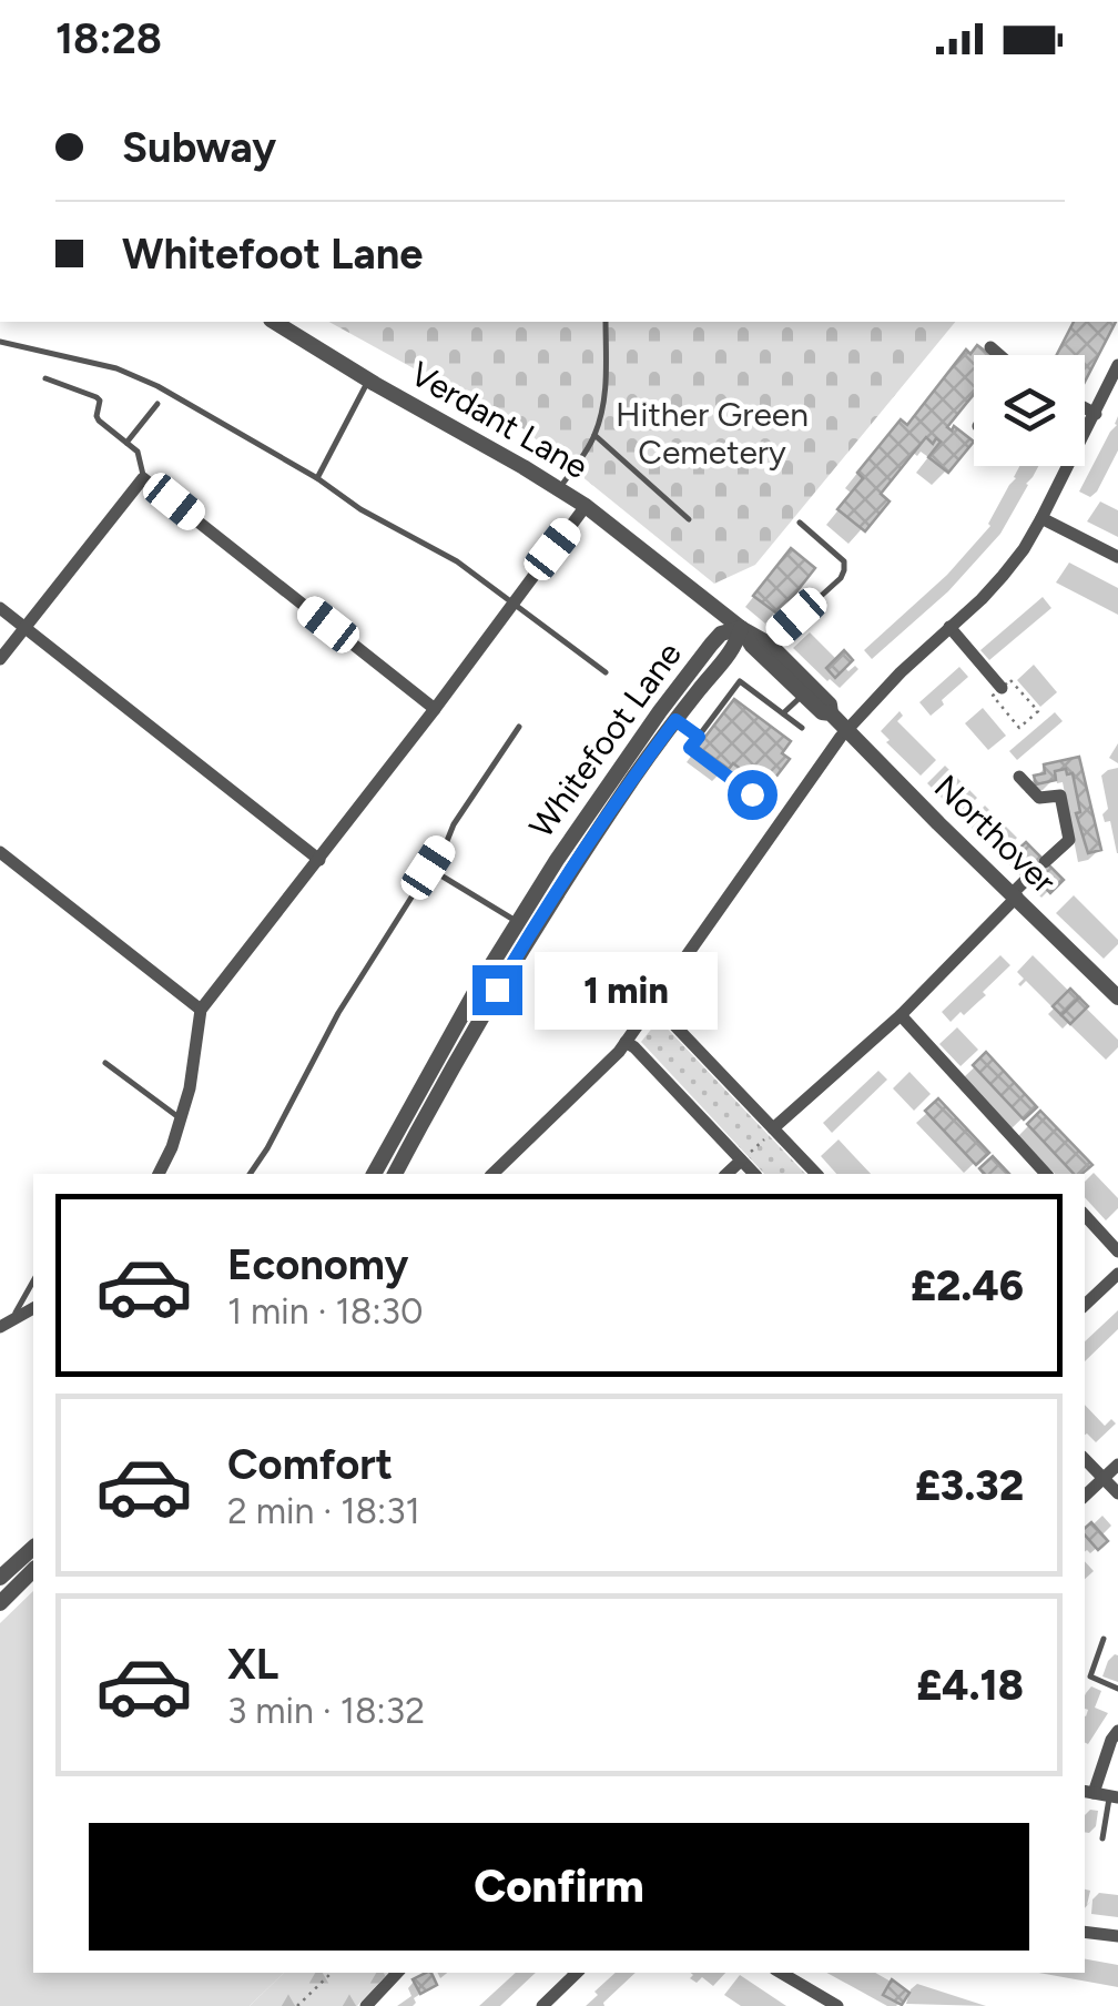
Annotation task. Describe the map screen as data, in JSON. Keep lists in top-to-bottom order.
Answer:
{
  "streets": {
    "street": ["Verdant Lane", "Whitefoot Lane", "Northover"]
  },
  "crossings": [
    ["Verdant Lane", "Whitefoot Lane"],
    ["Verdant Lane", "Northover"],
    ["Whitefoot Lane", "Northover"]
  ],
  "parks": ["Hither Green Cemetery"],
  "page": {
    "status": "18:28",
    "banner": ["Subway", "Whitefoot Lane"],
    "bubble": "1 min",
    "list": [
      {
        "name": "Economy",
        "note": "1 min · 18:30",
        "value": "£2.46"
      },
      {
        "name": "Comfort",
        "note": "2 min · 18:31",
        "value": "£3.32"
      },
      {
        "name": "XL",
        "note": "3 min · 18:32",
        "value": "£4.18"
      }
    ],
    "buttons": "Confirm"
  }
}
